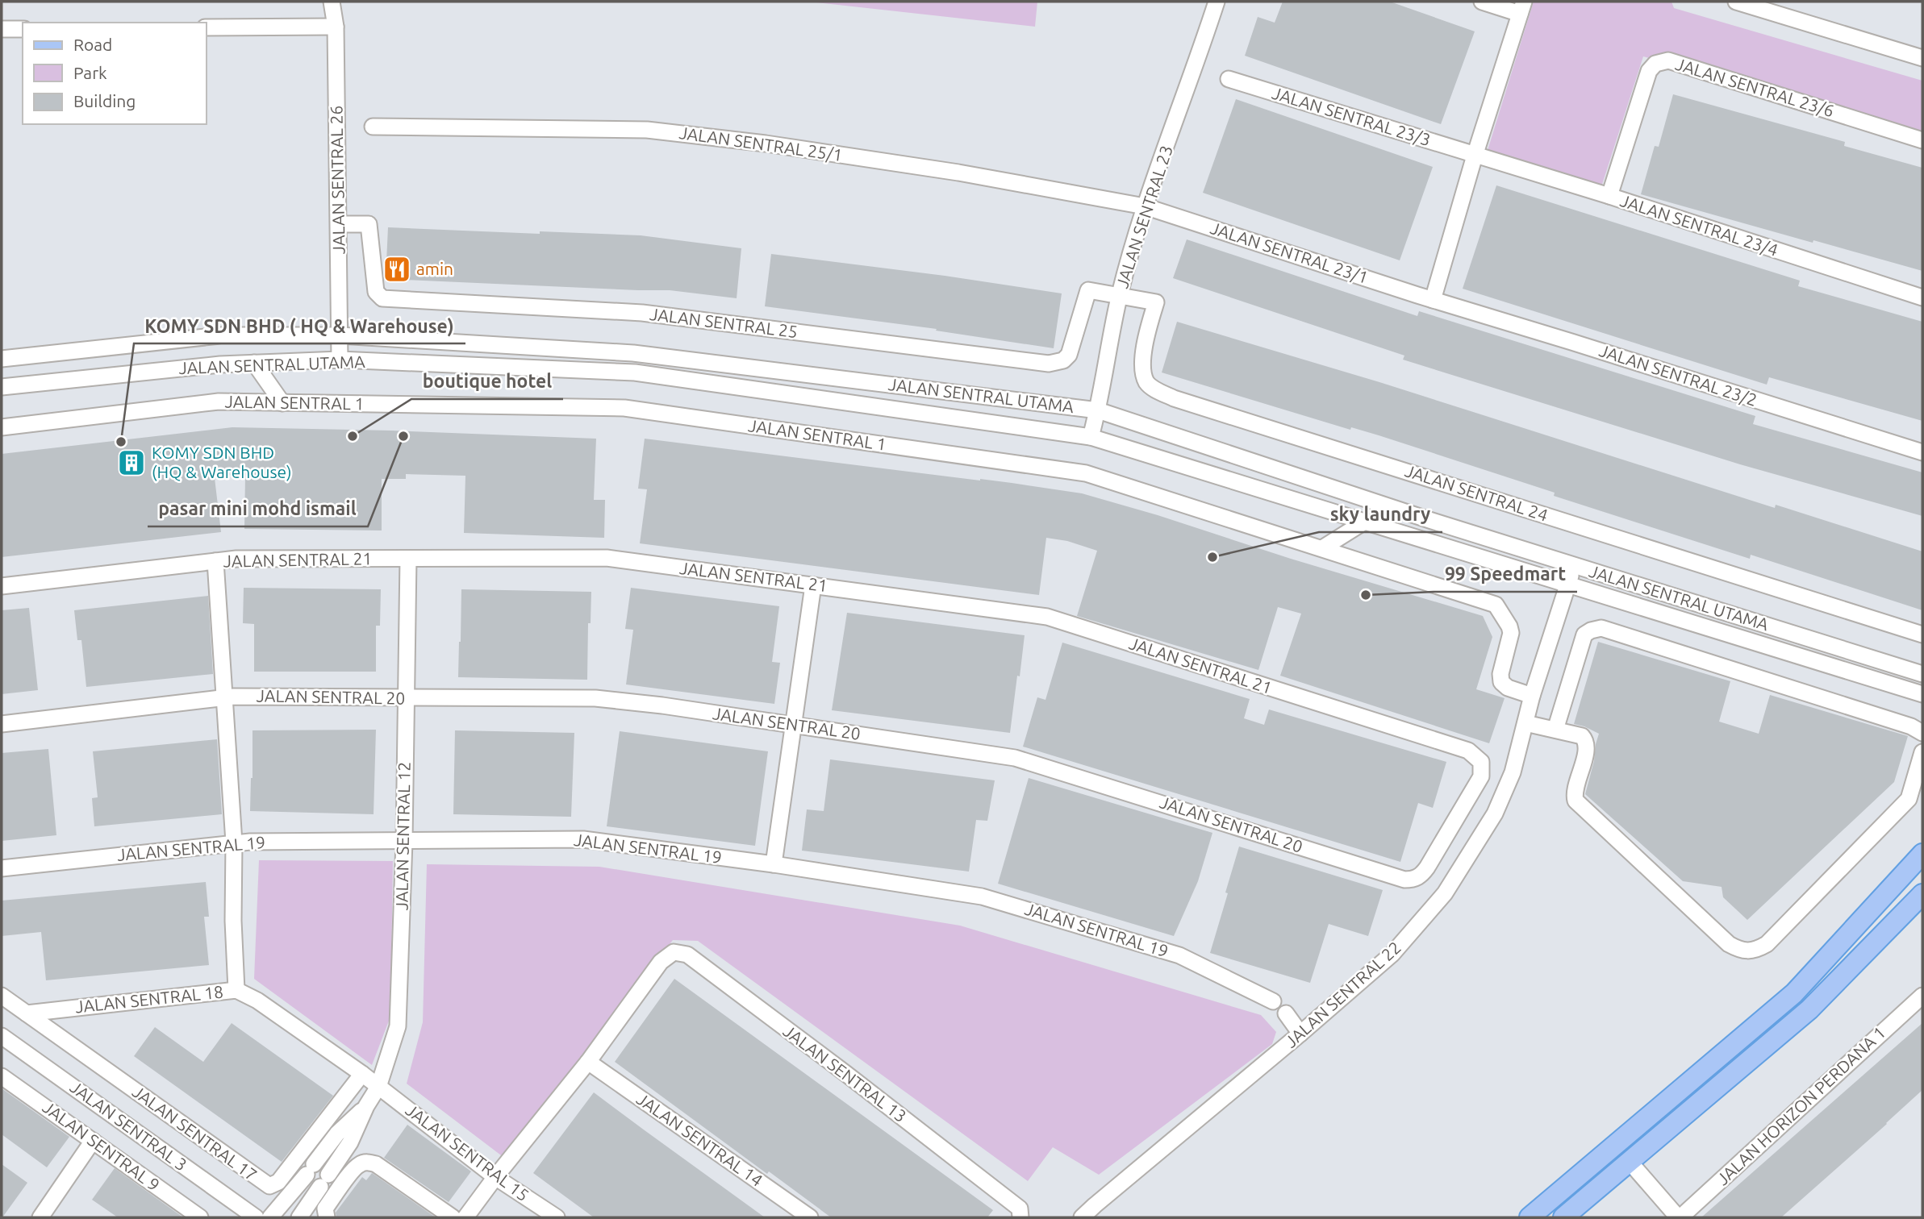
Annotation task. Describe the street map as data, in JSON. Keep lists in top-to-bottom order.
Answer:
{
  "streets": {
    "street": [
      "JALAN SENTRAL 23/6",
      "JALAN SENTRAL 23/3",
      "JALAN SENTRAL 25/1",
      "JALAN SENTRAL 26",
      "JALAN SENTRAL 23",
      "JALAN SENTRAL 23/4",
      "JALAN SENTRAL 23/1",
      "JALAN SENTRAL 25",
      "JALAN SENTRAL UTAMA",
      "JALAN SENTRAL 23/2",
      "JALAN SENTRAL 1",
      "JALAN SENTRAL 24",
      "JALAN SENTRAL 21",
      "JALAN SENTRAL 20",
      "JALAN SENTRAL 12",
      "JALAN SENTRAL 19",
      "JALAN SENTRAL 22",
      "JALAN SENTRAL 18",
      "JALAN SENTRAL 13",
      "JALAN HORIZON PERDANA 1",
      "JALAN SENTRAL 3",
      "JALAN SENTRAL 17",
      "JALAN SENTRAL 14",
      "JALAN SENTRAL 9",
      "JALAN SENTRAL 15"
    ]
  },
  "crossings": [
    ["JALAN SENTRAL 23/6", "JALAN SENTRAL 23/4"],
    ["JALAN SENTRAL 23/3", "JALAN SENTRAL 23/4"],
    ["JALAN SENTRAL 25/1", "JALAN SENTRAL 23"],
    ["JALAN SENTRAL 25/1", "JALAN SENTRAL 23/1"],
    ["JALAN SENTRAL 26", "JALAN SENTRAL 25"],
    ["JALAN SENTRAL 26", "JALAN SENTRAL UTAMA"],
    ["JALAN SENTRAL 23", "JALAN SENTRAL 23/1"],
    ["JALAN SENTRAL 23", "JALAN SENTRAL 25"],
    ["JALAN SENTRAL 23", "JALAN SENTRAL UTAMA"],
    ["JALAN SENTRAL 23", "JALAN SENTRAL 24"],
    ["JALAN SENTRAL 23/1", "JALAN SENTRAL 23/2"],
    ["JALAN SENTRAL 25", "JALAN SENTRAL 24"],
    ["JALAN SENTRAL UTAMA", "JALAN SENTRAL 22"],
    ["JALAN SENTRAL 1", "JALAN SENTRAL 22"],
    ["JALAN SENTRAL 21", "JALAN SENTRAL 20"],
    ["JALAN SENTRAL 21", "JALAN SENTRAL 12"],
    ["JALAN SENTRAL 20", "JALAN SENTRAL 12"],
    ["JALAN SENTRAL 12", "JALAN SENTRAL 19"],
    ["JALAN SENTRAL 12", "JALAN SENTRAL 18"],
    ["JALAN SENTRAL 12", "JALAN SENTRAL 15"],
    ["JALAN SENTRAL 18", "JALAN SENTRAL 17"],
    ["JALAN SENTRAL 18", "JALAN SENTRAL 15"],
    ["JALAN SENTRAL 13", "JALAN SENTRAL 14"]
  ],
  "places": {
    "restaurant": ["amin"],
    "other": [
      "boutique hotel",
      "pasar mini mohd ismail",
      "KOMY SDN BHD ( HQ & Warehouse)",
      "sky laundry",
      "99 Speedmart"
    ],
    "building": ["KOMY SDN BHD (HQ & Warehouse)"]
  },
  "legend": ["Road", "Park", "Building"]
}
